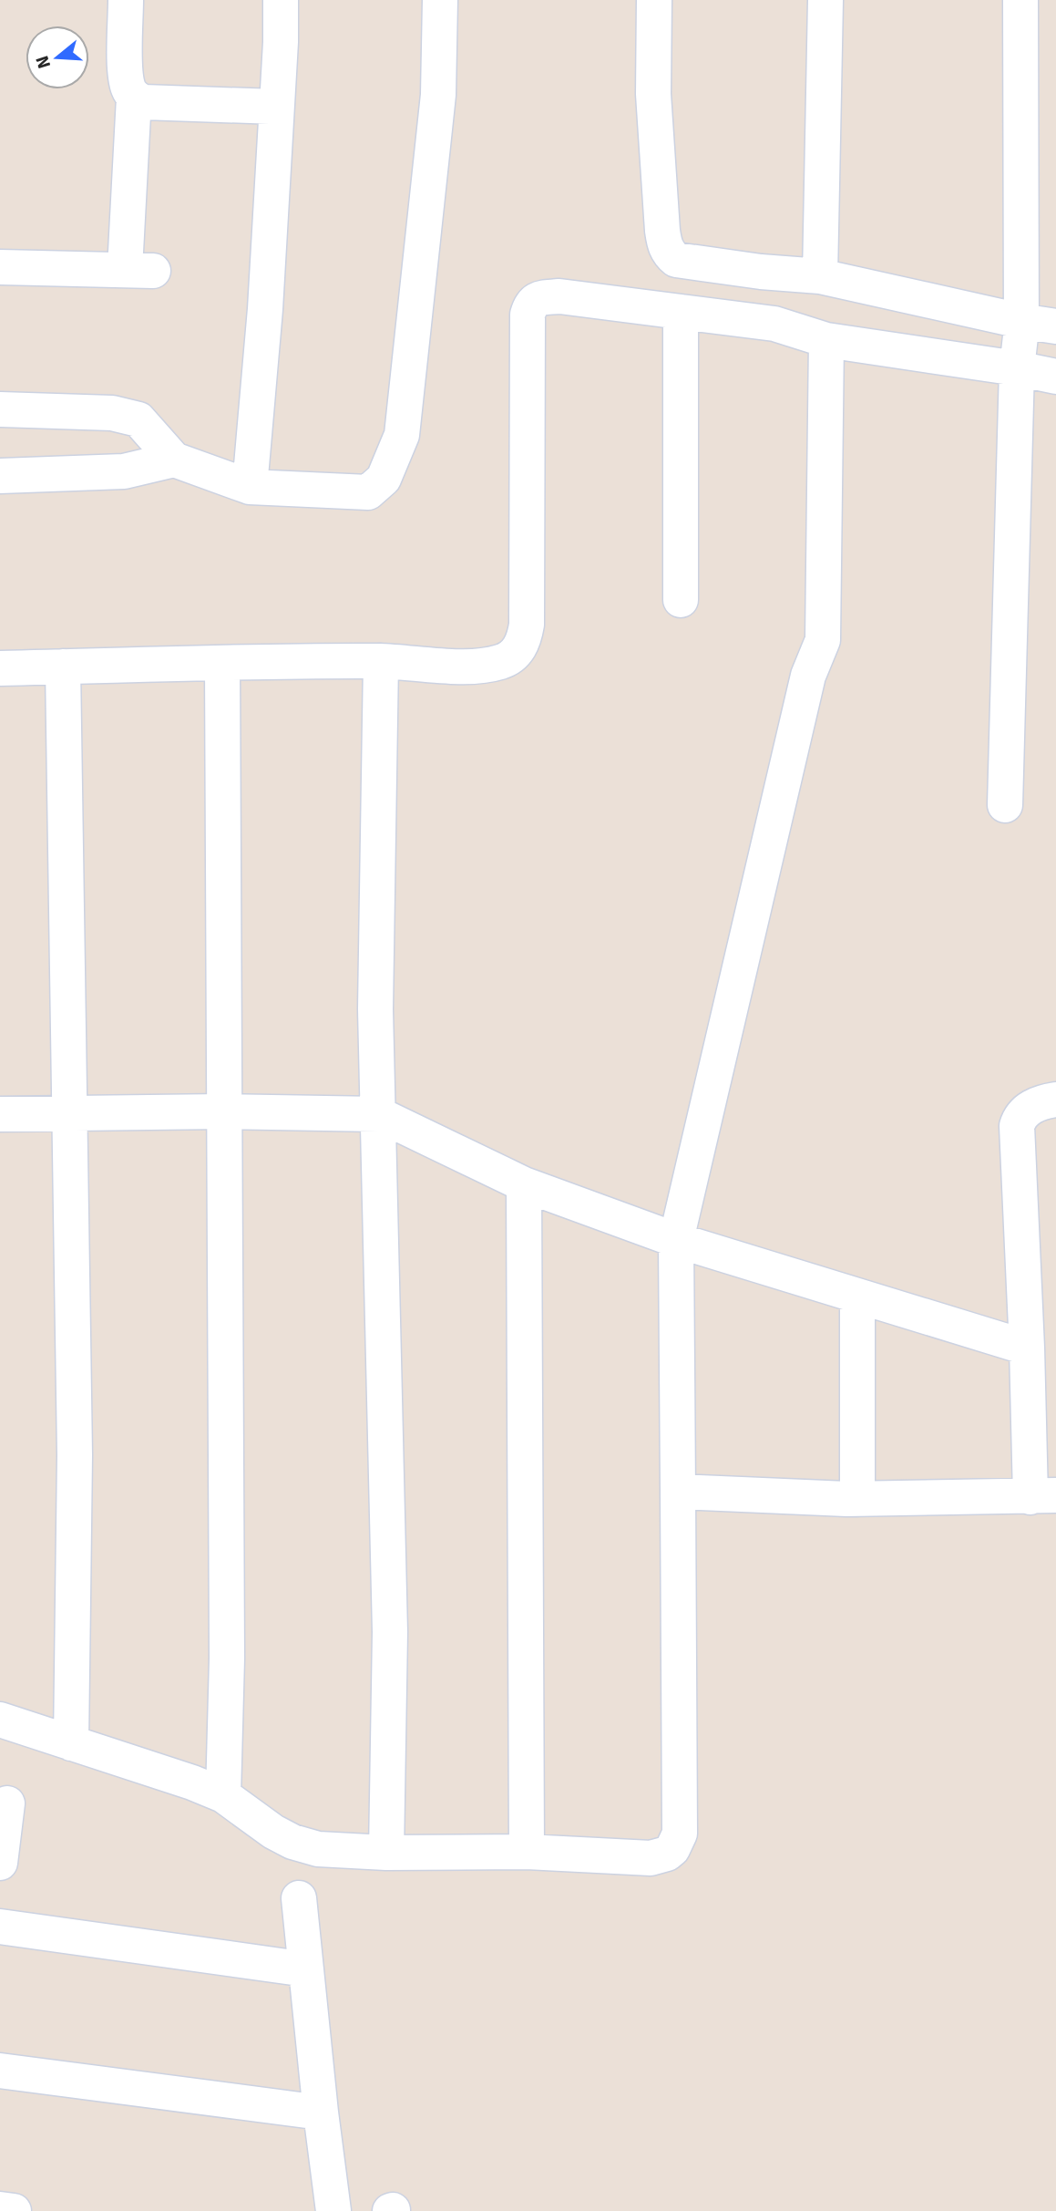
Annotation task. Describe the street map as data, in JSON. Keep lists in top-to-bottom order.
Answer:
{
  "north": "left"
}
